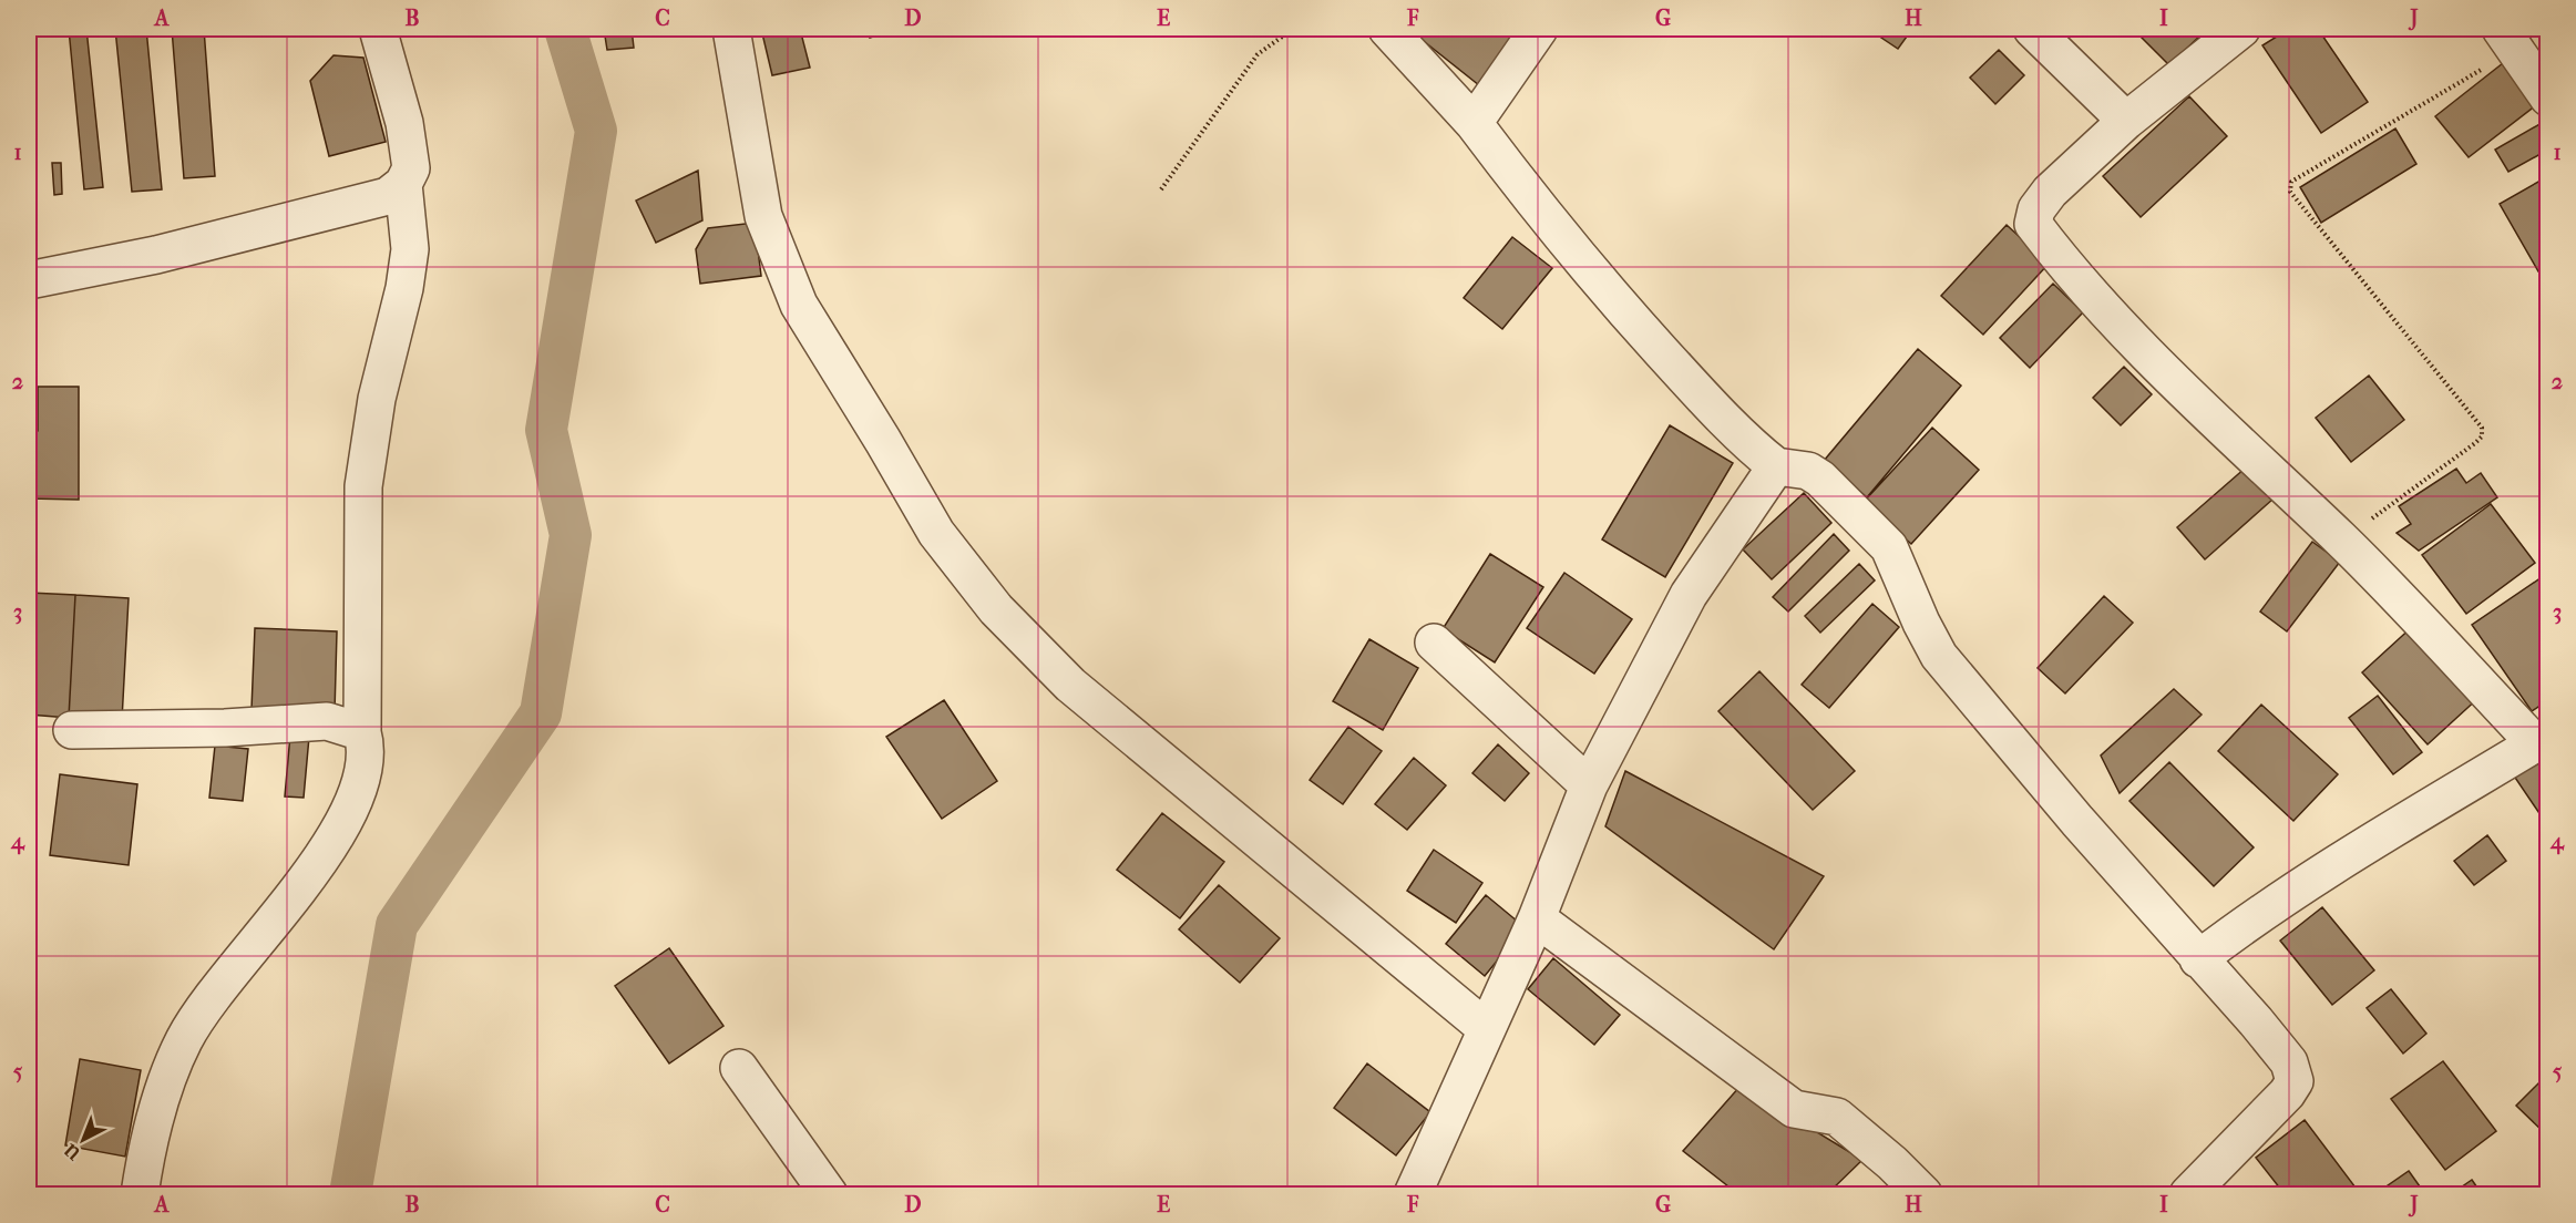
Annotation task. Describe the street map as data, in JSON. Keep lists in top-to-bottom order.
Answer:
{
  "north": "bottom left",
  "grid": {
    "columns": [
      "A",
      "B",
      "C",
      "D",
      "E",
      "F",
      "G",
      "H",
      "I",
      "J"
    ],
    "rows": [
      "1",
      "2",
      "3",
      "4",
      "5"
    ]
  }
}
